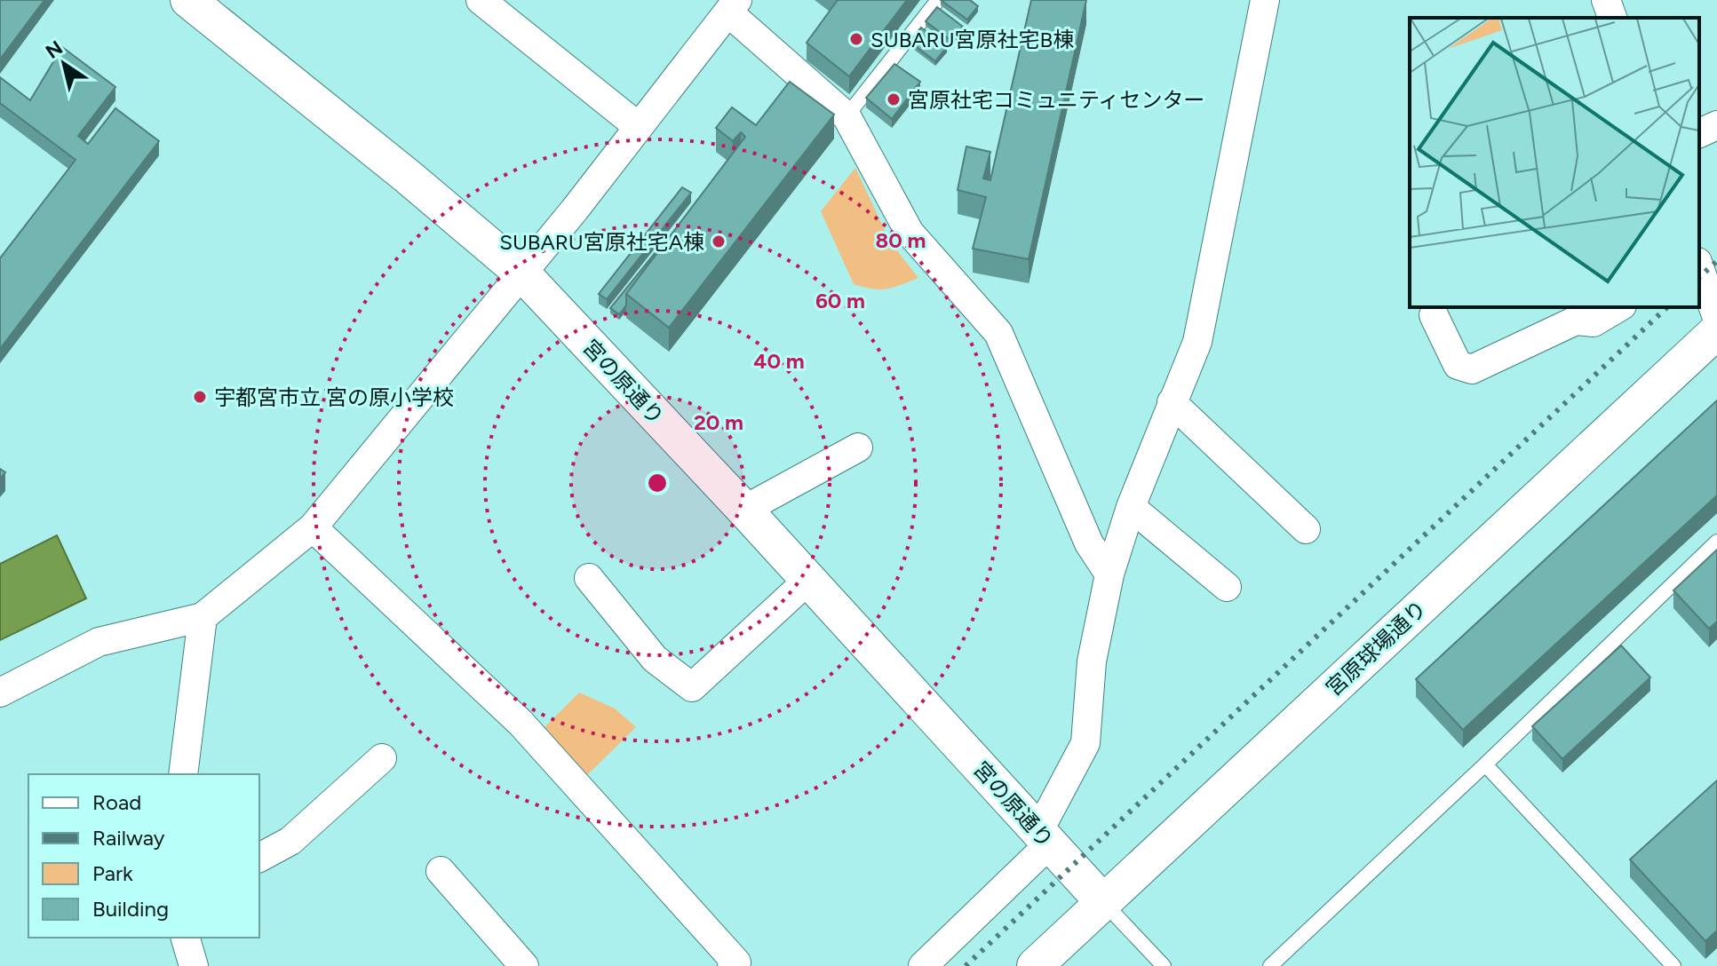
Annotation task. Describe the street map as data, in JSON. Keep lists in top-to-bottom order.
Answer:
{
  "streets": {
    "street": ["宮の原通り", "宮原球場通り"]
  },
  "crossings": [
    ["宮の原通り", "宮原球場通り"]
  ],
  "places": [
    "SUBARU宮原社宅B棟",
    "宮原社宅コミュニティセンター",
    "SUBARU宮原社宅A棟",
    "宇都宮市立 宮の原小学校"
  ],
  "legend": [
    "Road",
    "Railway",
    "Park",
    "Building"
  ],
  "north": "top left",
  "rings": [
    "80 m",
    "60 m",
    "40 m",
    "20 m"
  ]
}
